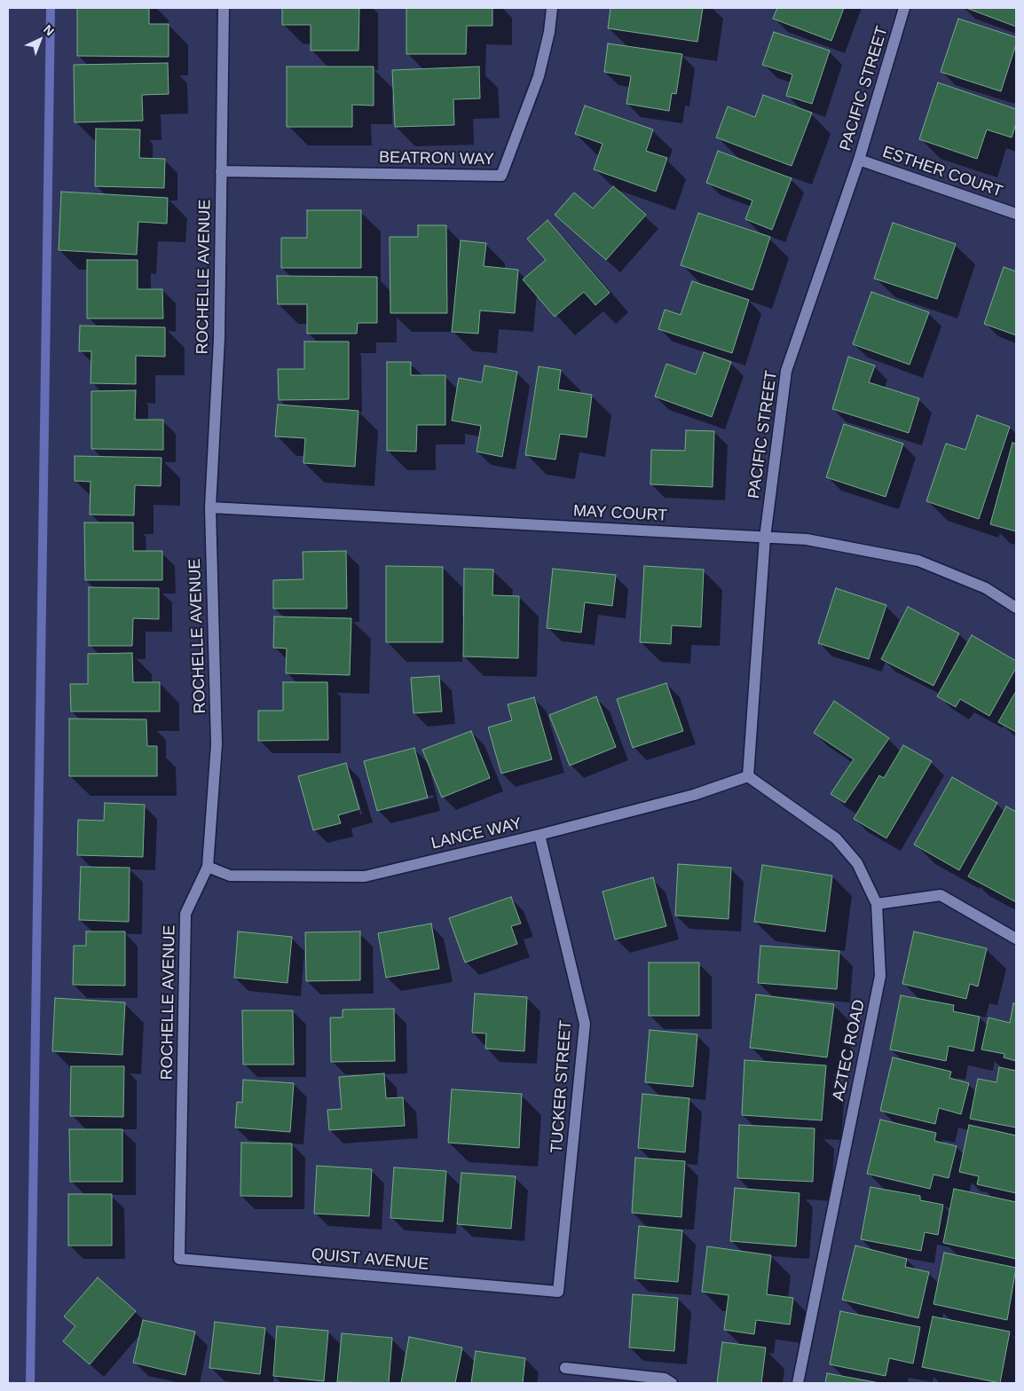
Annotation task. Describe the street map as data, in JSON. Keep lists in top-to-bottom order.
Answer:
{
  "streets": {
    "street": [
      "PACIFIC STREET",
      "BEATRON WAY",
      "ESTHER COURT",
      "ROCHELLE AVENUE",
      "MAY COURT",
      "LANCE WAY",
      "AZTEC ROAD",
      "TUCKER STREET",
      "QUIST AVENUE"
    ]
  },
  "crossings": [
    ["PACIFIC STREET", "ESTHER COURT"],
    ["PACIFIC STREET", "MAY COURT"],
    ["PACIFIC STREET", "LANCE WAY"],
    ["PACIFIC STREET", "AZTEC ROAD"],
    ["BEATRON WAY", "ROCHELLE AVENUE"],
    ["ROCHELLE AVENUE", "MAY COURT"],
    ["ROCHELLE AVENUE", "LANCE WAY"],
    ["ROCHELLE AVENUE", "QUIST AVENUE"],
    ["LANCE WAY", "AZTEC ROAD"],
    ["LANCE WAY", "TUCKER STREET"],
    ["TUCKER STREET", "QUIST AVENUE"]
  ],
  "north": "top right"
}
